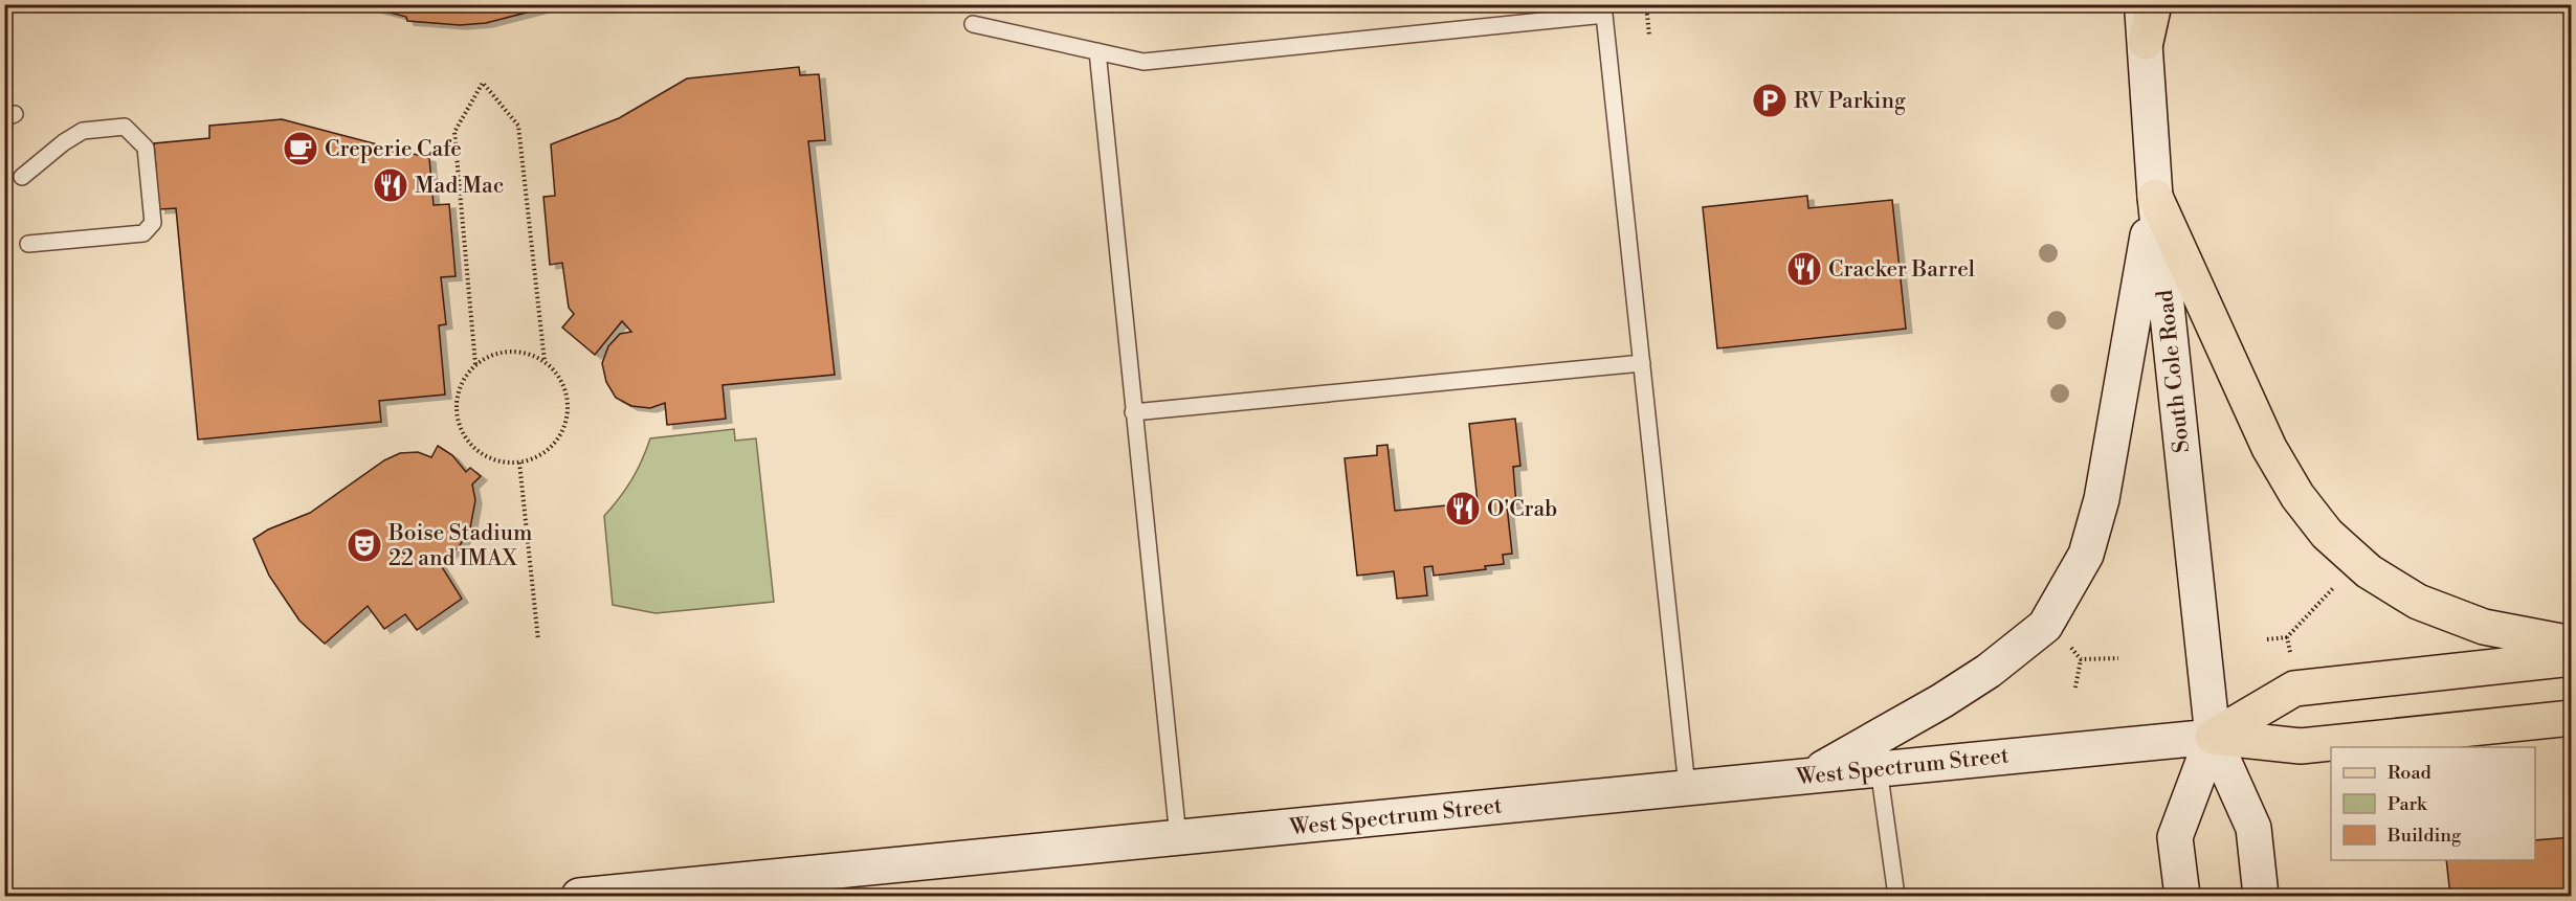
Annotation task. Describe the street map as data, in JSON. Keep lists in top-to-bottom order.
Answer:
{
  "streets": {
    "main road": ["South Cole Road", "West Spectrum Street"]
  },
  "crossings": [
    ["South Cole Road", "West Spectrum Street"]
  ],
  "places": {
    "parking": ["RV Parking"],
    "cafe": ["Creperie Cafe"],
    "restaurant": ["Mad Mac", "Cracker Barrel", "O'Crab"],
    "theatre": ["Boise Stadium 22 and IMAX"]
  },
  "legend": ["Road", "Park", "Building"]
}
